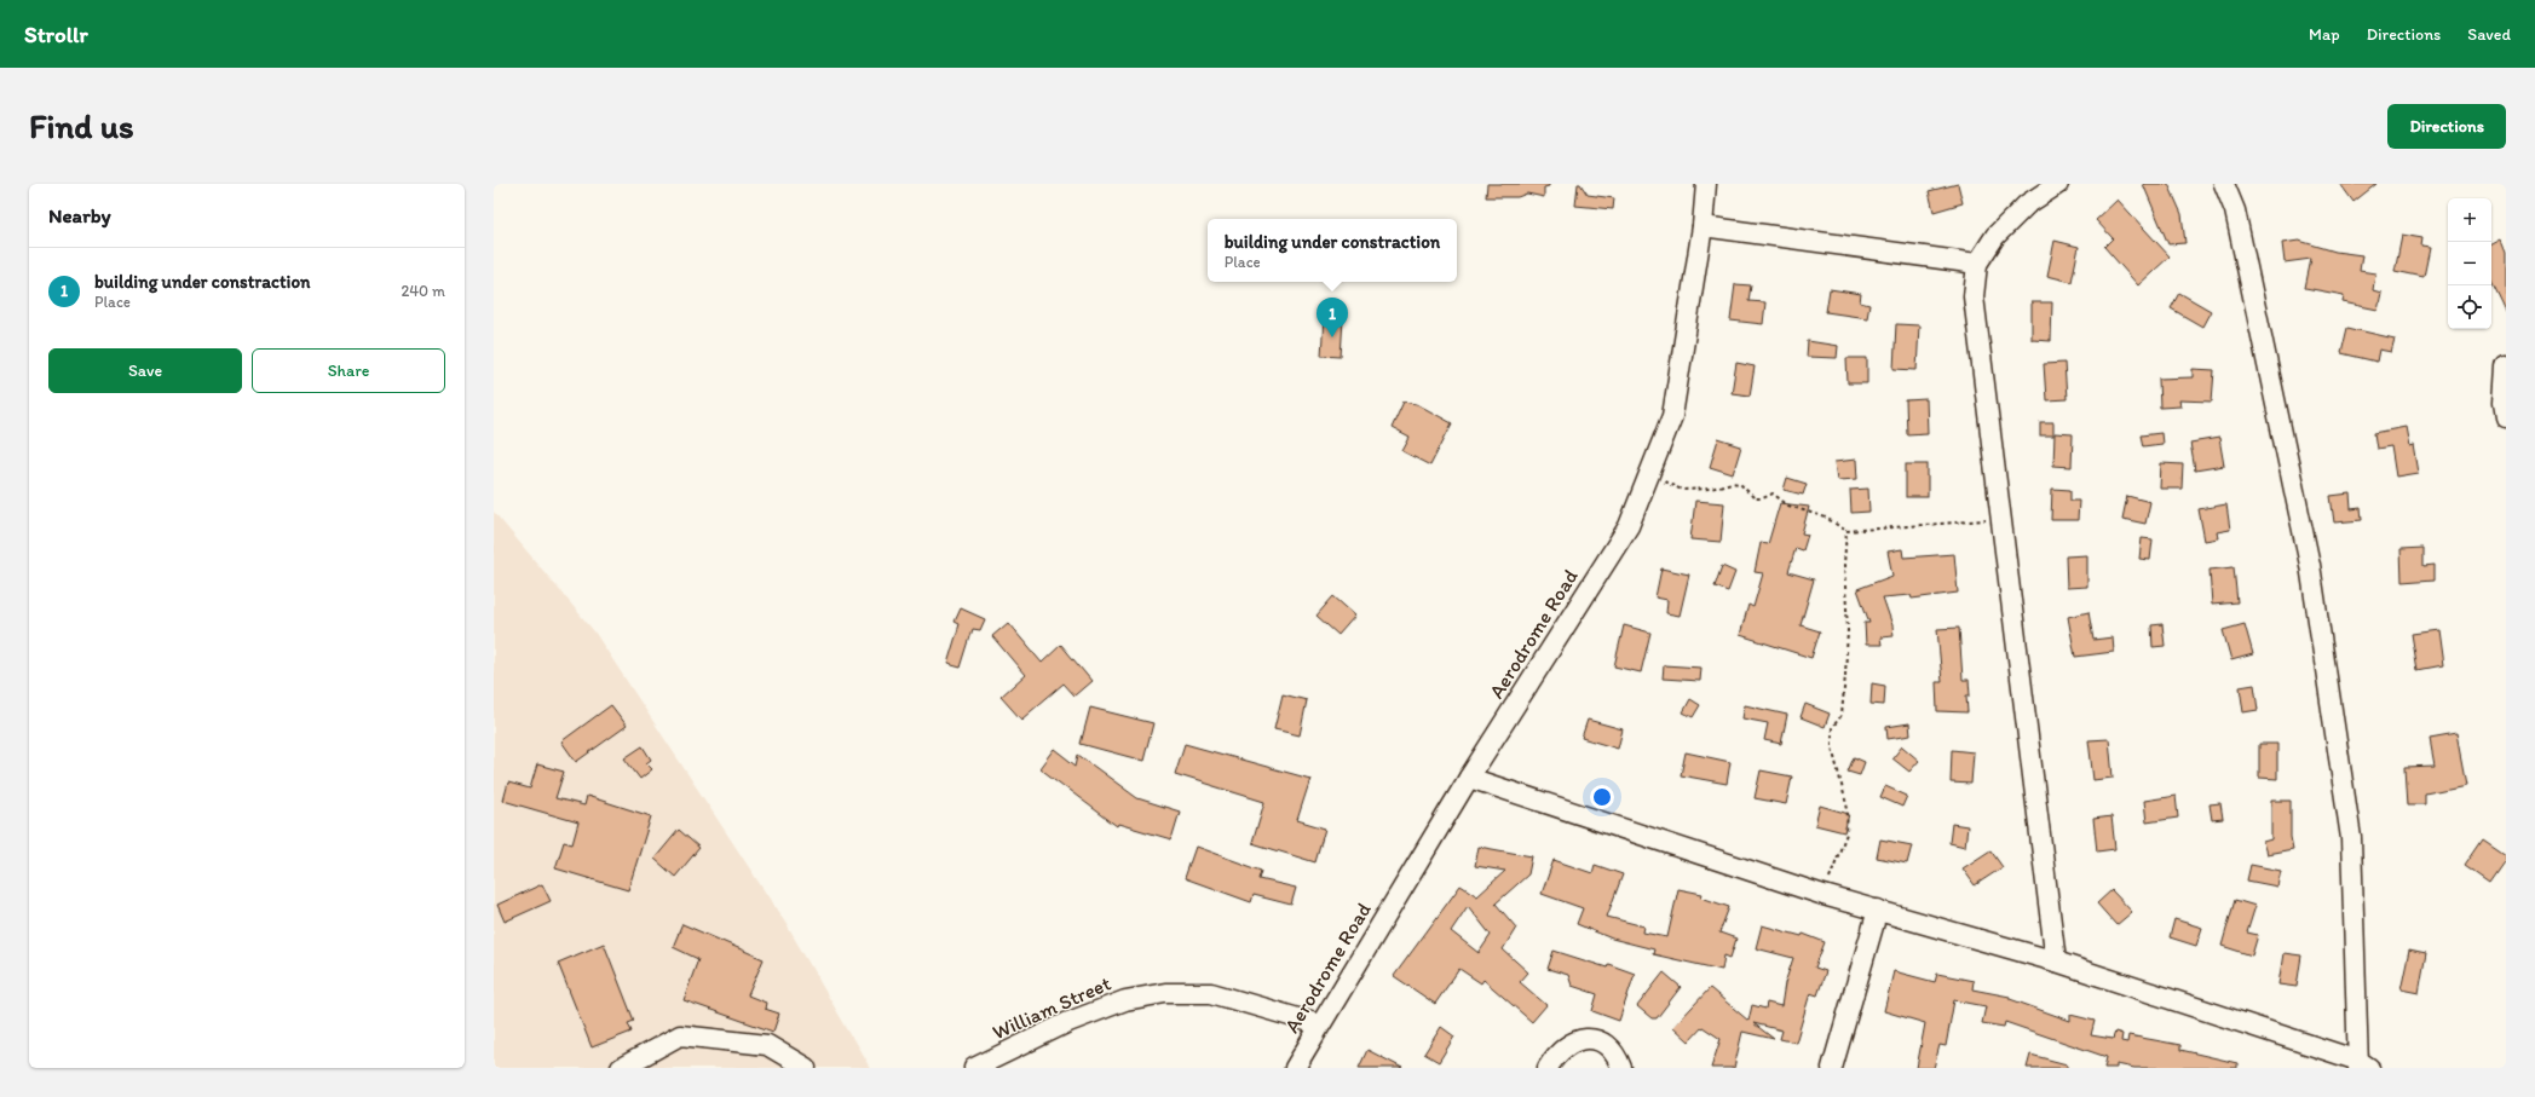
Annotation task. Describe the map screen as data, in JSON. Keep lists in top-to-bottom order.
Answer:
{
  "streets": {
    "street": ["Aerodrome Road", "William Street"]
  },
  "crossings": [
    ["Aerodrome Road", "William Street"]
  ],
  "page": {
    "header": "Strollr",
    "nav": ["Map", "Directions", "Saved"],
    "buttons": [
      "Directions",
      ["Save", "Share"]
    ],
    "title": "Find us",
    "heading": "Nearby",
    "map_buttons": ["+", "−"],
    "popup": ["building under constraction", "Place"],
    "list": [
      {
        "mark": "1",
        "name": "building under constraction",
        "note": "Place",
        "value": "240 m"
      }
    ],
    "pins": "1"
  }
}
